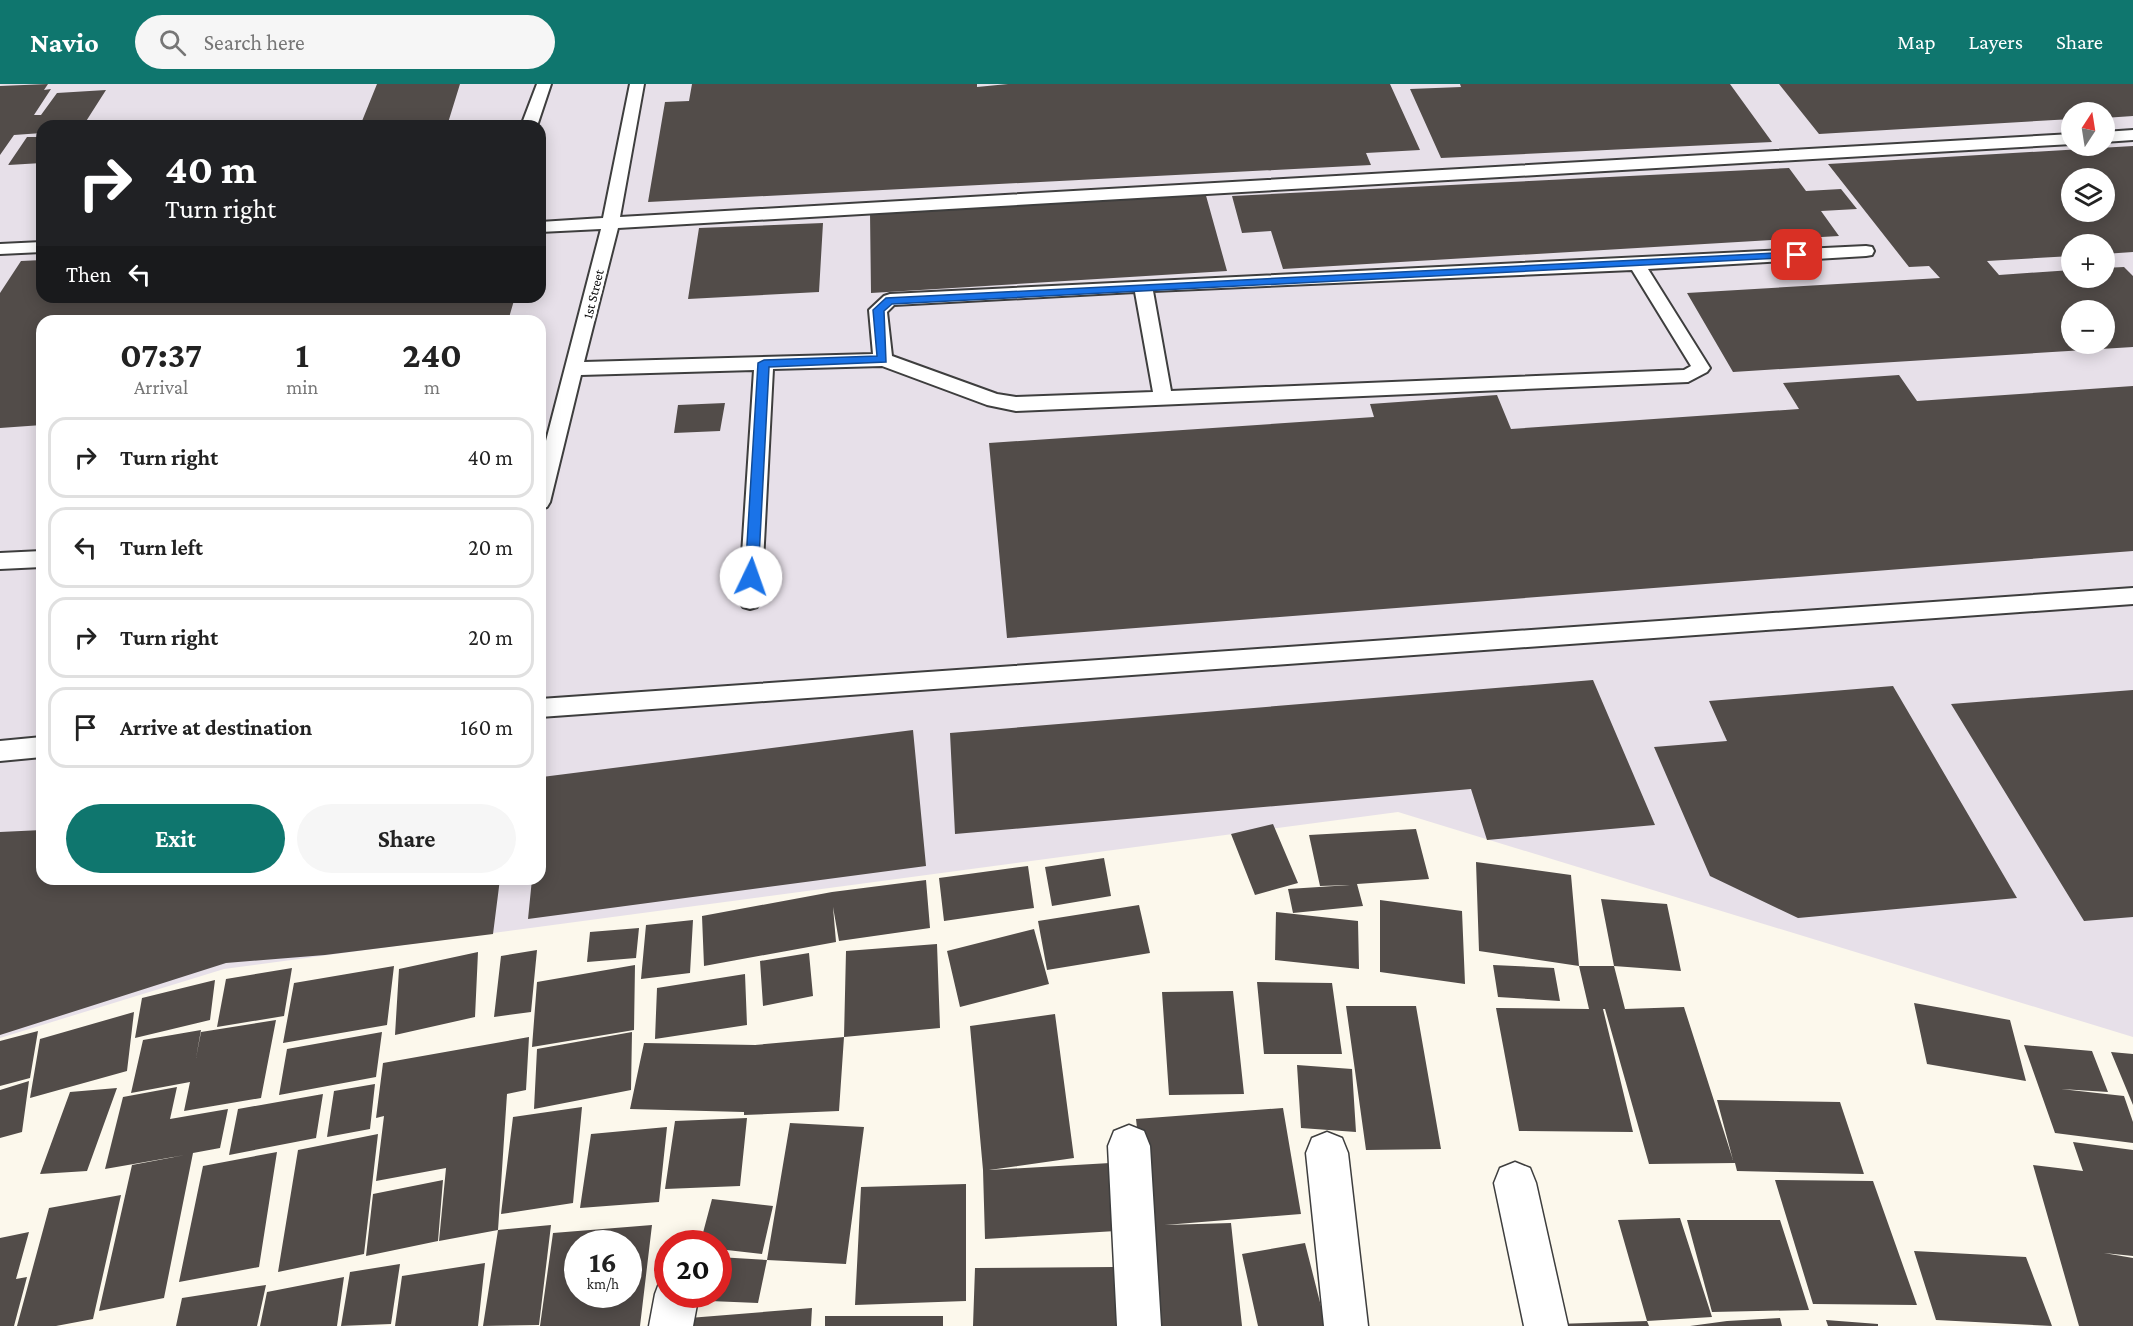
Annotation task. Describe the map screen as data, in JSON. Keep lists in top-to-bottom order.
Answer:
{
  "streets": {
    "lane": ["1st Street"]
  },
  "north": "top",
  "page": {
    "header": "Navio",
    "search": "Search here",
    "nav": ["Map", "Layers", "Share"],
    "map_buttons": ["+", "−"],
    "turn": ["40 m", "Turn right"],
    "then": "Then",
    "eta": [
      "07:37",
      "Arrival",
      "1",
      "min",
      "240",
      "m"
    ],
    "list": [
      {
        "name": "Turn right",
        "value": "40 m"
      },
      {
        "name": "Turn left",
        "value": "20 m"
      },
      {
        "name": "Turn right",
        "value": "20 m"
      },
      {
        "name": "Arrive at destination",
        "value": "160 m"
      }
    ],
    "buttons": ["Exit", "Share"],
    "speed": "16 km/h",
    "limit": "20"
  }
}
